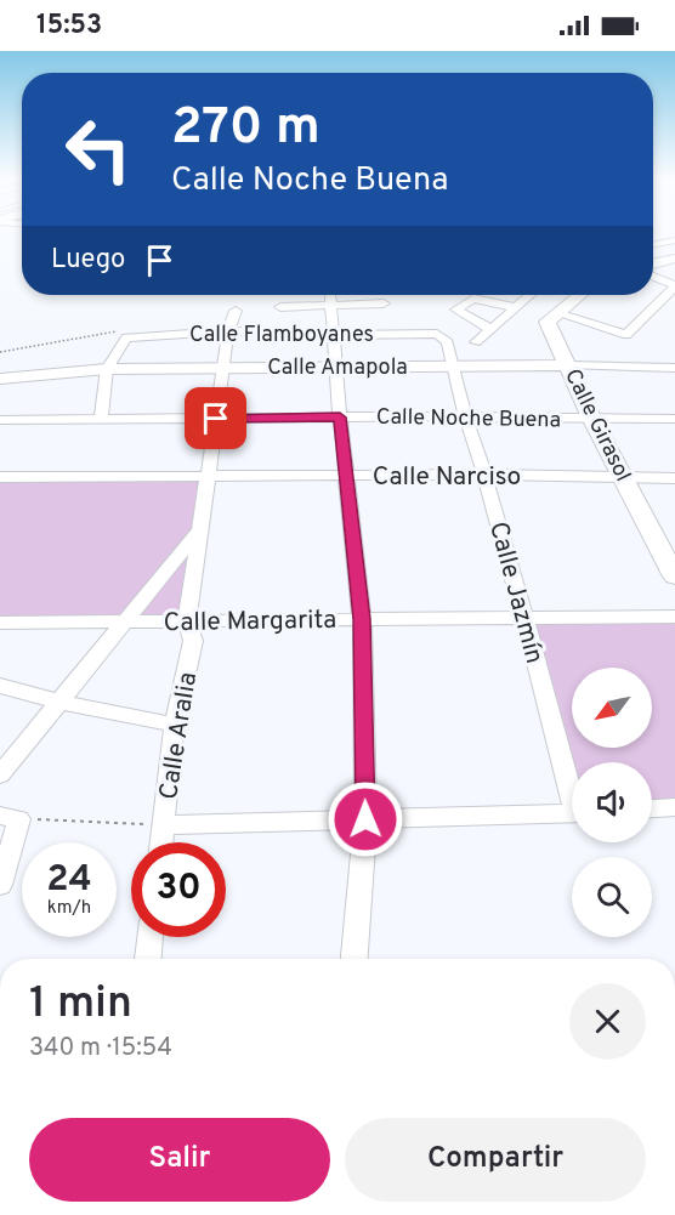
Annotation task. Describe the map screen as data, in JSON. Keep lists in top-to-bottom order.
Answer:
{
  "streets": {
    "street": [
      "Calle Flamboyanes",
      "Calle Amapola",
      "Calle Noche Buena",
      "Calle Girasol",
      "Calle Narciso",
      "Calle Jazmín",
      "Calle Margarita",
      "Calle Aralia"
    ]
  },
  "crossings": [
    ["Calle Flamboyanes", "Calle Jazmín"],
    ["Calle Flamboyanes", "Calle Aralia"],
    ["Calle Amapola", "Calle Girasol"],
    ["Calle Amapola", "Calle Jazmín"],
    ["Calle Amapola", "Calle Aralia"],
    ["Calle Noche Buena", "Calle Girasol"],
    ["Calle Noche Buena", "Calle Jazmín"],
    ["Calle Noche Buena", "Calle Aralia"],
    ["Calle Girasol", "Calle Narciso"],
    ["Calle Narciso", "Calle Jazmín"],
    ["Calle Narciso", "Calle Aralia"],
    ["Calle Jazmín", "Calle Margarita"],
    ["Calle Margarita", "Calle Aralia"]
  ],
  "north": "bottom left",
  "page": {
    "status": "15:53",
    "turn": ["270 m", "Calle Noche Buena"],
    "then": "Luego",
    "speed": "24 km/h",
    "limit": "30",
    "heading": ["1 min", "340 m · 15:54"],
    "buttons": ["Salir", "Compartir"]
  }
}
